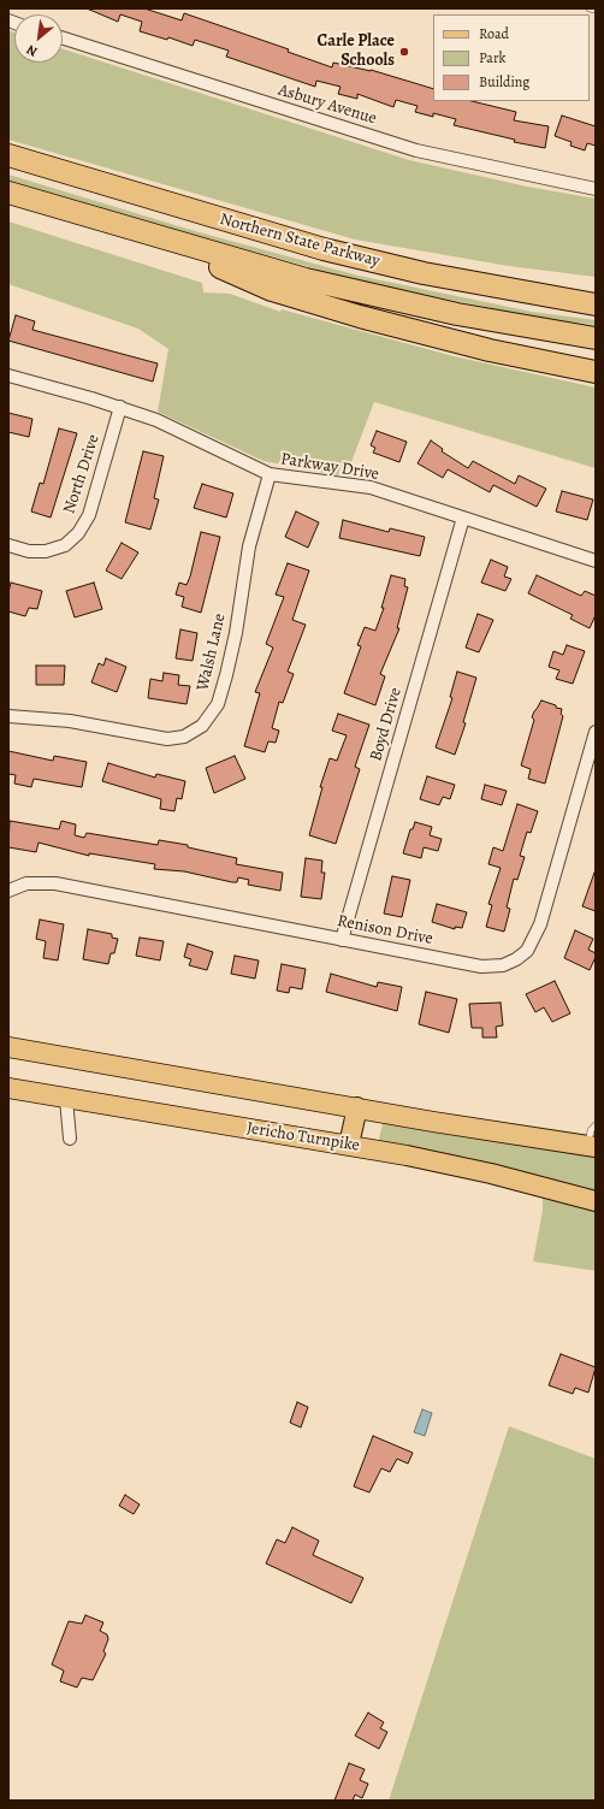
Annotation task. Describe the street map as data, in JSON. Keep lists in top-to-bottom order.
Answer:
{
  "streets": {
    "highway": ["Northern State Parkway"],
    "main road": ["Jericho Turnpike"],
    "street": [
      "Asbury Avenue",
      "Parkway Drive",
      "North Drive",
      "Walsh Lane",
      "Boyd Drive",
      "Renison Drive"
    ]
  },
  "crossings": [
    ["Parkway Drive", "North Drive"],
    ["Parkway Drive", "Walsh Lane"],
    ["Parkway Drive", "Boyd Drive"],
    ["Boyd Drive", "Renison Drive"]
  ],
  "places": ["Carle Place Schools"],
  "legend": ["Road", "Park", "Building"],
  "north": "bottom left"
}
